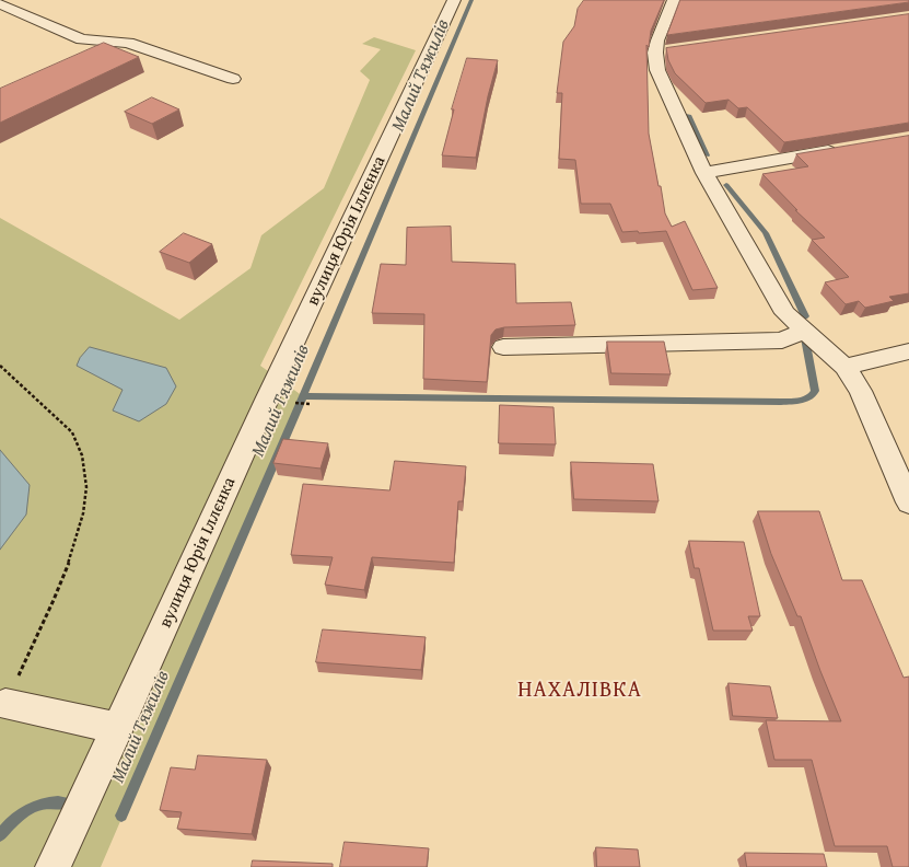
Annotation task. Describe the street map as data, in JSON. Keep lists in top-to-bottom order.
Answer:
{
  "streets": {
    "street": ["вулиця Юрія Іллєнка"]
  },
  "districts": ["НАХАЛІВКА"],
  "water": ["Малий Тяжилів"]
}
